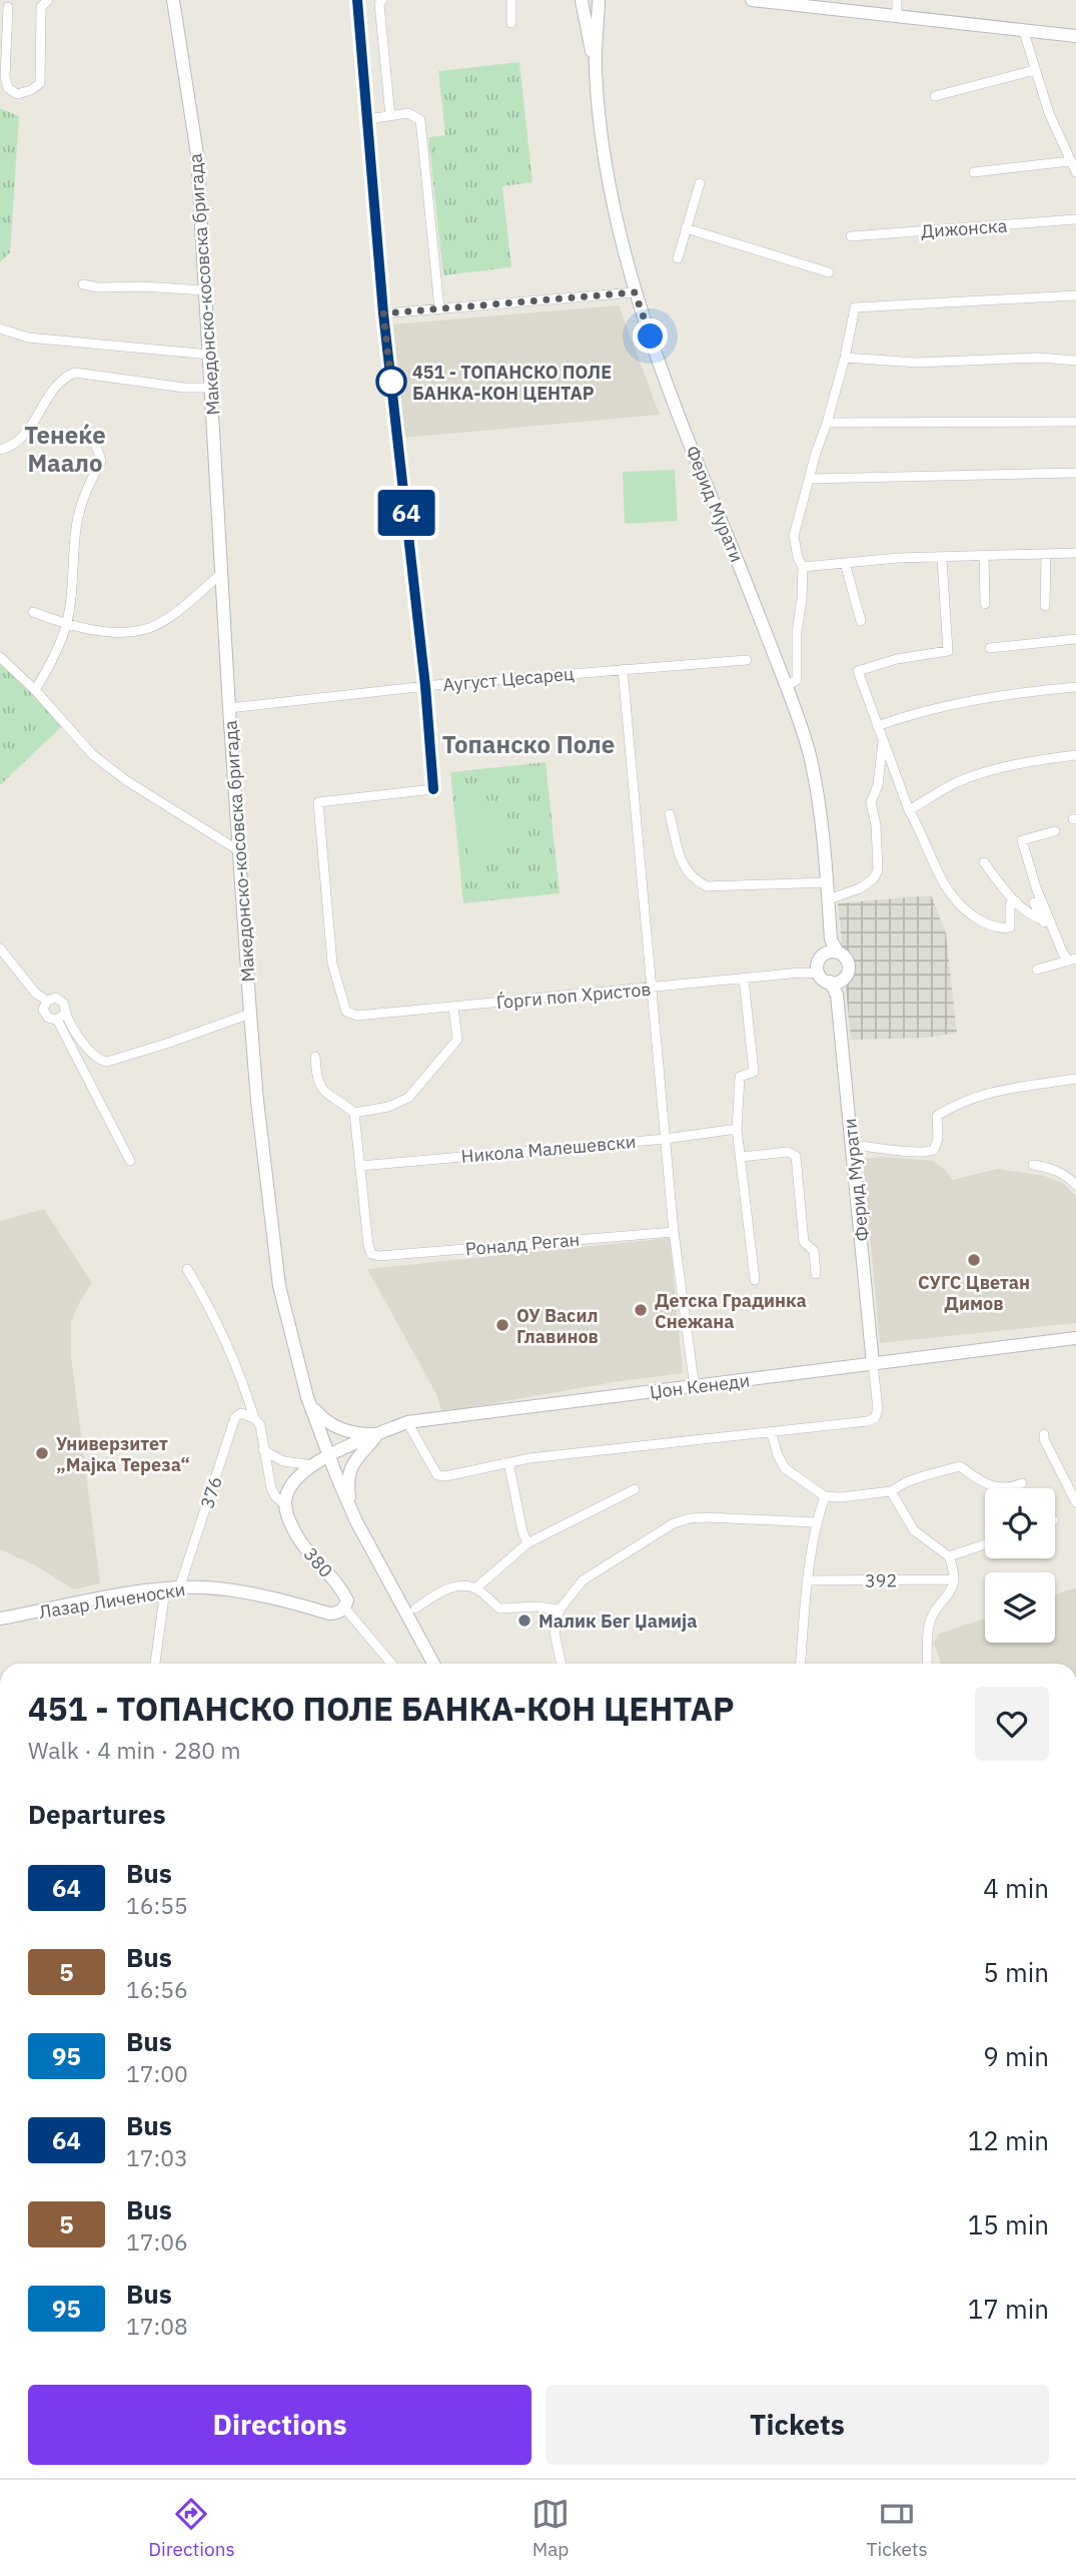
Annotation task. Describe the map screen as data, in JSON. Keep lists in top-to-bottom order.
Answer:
{
  "streets": {
    "street": [
      "Дижонска",
      "Македонско-косовска бригада",
      "Ферид Мурати",
      "Аугуст Цесарец",
      "Ѓорги поп Христов",
      "Никола Малешевски",
      "Роналд Реган",
      "Џон Кенеди",
      "376",
      "380",
      "392",
      "Лазар Личеноски"
    ]
  },
  "crossings": [
    ["Македонско-косовска бригада", "Аугуст Цесарец"],
    ["Македонско-косовска бригада", "Џон Кенеди"],
    ["Ферид Мурати", "Џон Кенеди"],
    ["Аугуст Цесарец", "Ѓорги поп Христов"],
    ["Никола Малешевски", "Роналд Реган"],
    ["376", "Лазар Личеноски"],
    ["380", "Лазар Личеноски"]
  ],
  "districts": ["Тенеќе Маало", "Топанско Поле"],
  "places": [
    "451 - ТОПАНСКО ПОЛЕ БАНКА-КОН ЦЕНТАР",
    "СУГС Цветан Димов",
    "Детска Градинка Снежана",
    "ОУ Васил Главинов",
    "Универзитет „Мајка Тереза“",
    "Малик Бег Џамија"
  ],
  "lines": ["bus line 64"],
  "page": {
    "on_map": "64",
    "heading": [
      ["451 - ТОПАНСКО ПОЛЕ БАНКА-КОН ЦЕНТАР", "Walk · 4 min · 280 m"],
      "Departures"
    ],
    "list": [
      {
        "mark": "64",
        "name": "Bus",
        "note": "16:55",
        "value": "4 min"
      },
      {
        "mark": "5",
        "name": "Bus",
        "note": "16:56",
        "value": "5 min"
      },
      {
        "mark": "95",
        "name": "Bus",
        "note": "17:00",
        "value": "9 min"
      },
      {
        "mark": "64",
        "name": "Bus",
        "note": "17:03",
        "value": "12 min"
      },
      {
        "mark": "5",
        "name": "Bus",
        "note": "17:06",
        "value": "15 min"
      },
      {
        "mark": "95",
        "name": "Bus",
        "note": "17:08",
        "value": "17 min"
      }
    ],
    "buttons": ["Directions", "Tickets"],
    "tabs": ["Directions", "Map", "Tickets"]
  }
}
